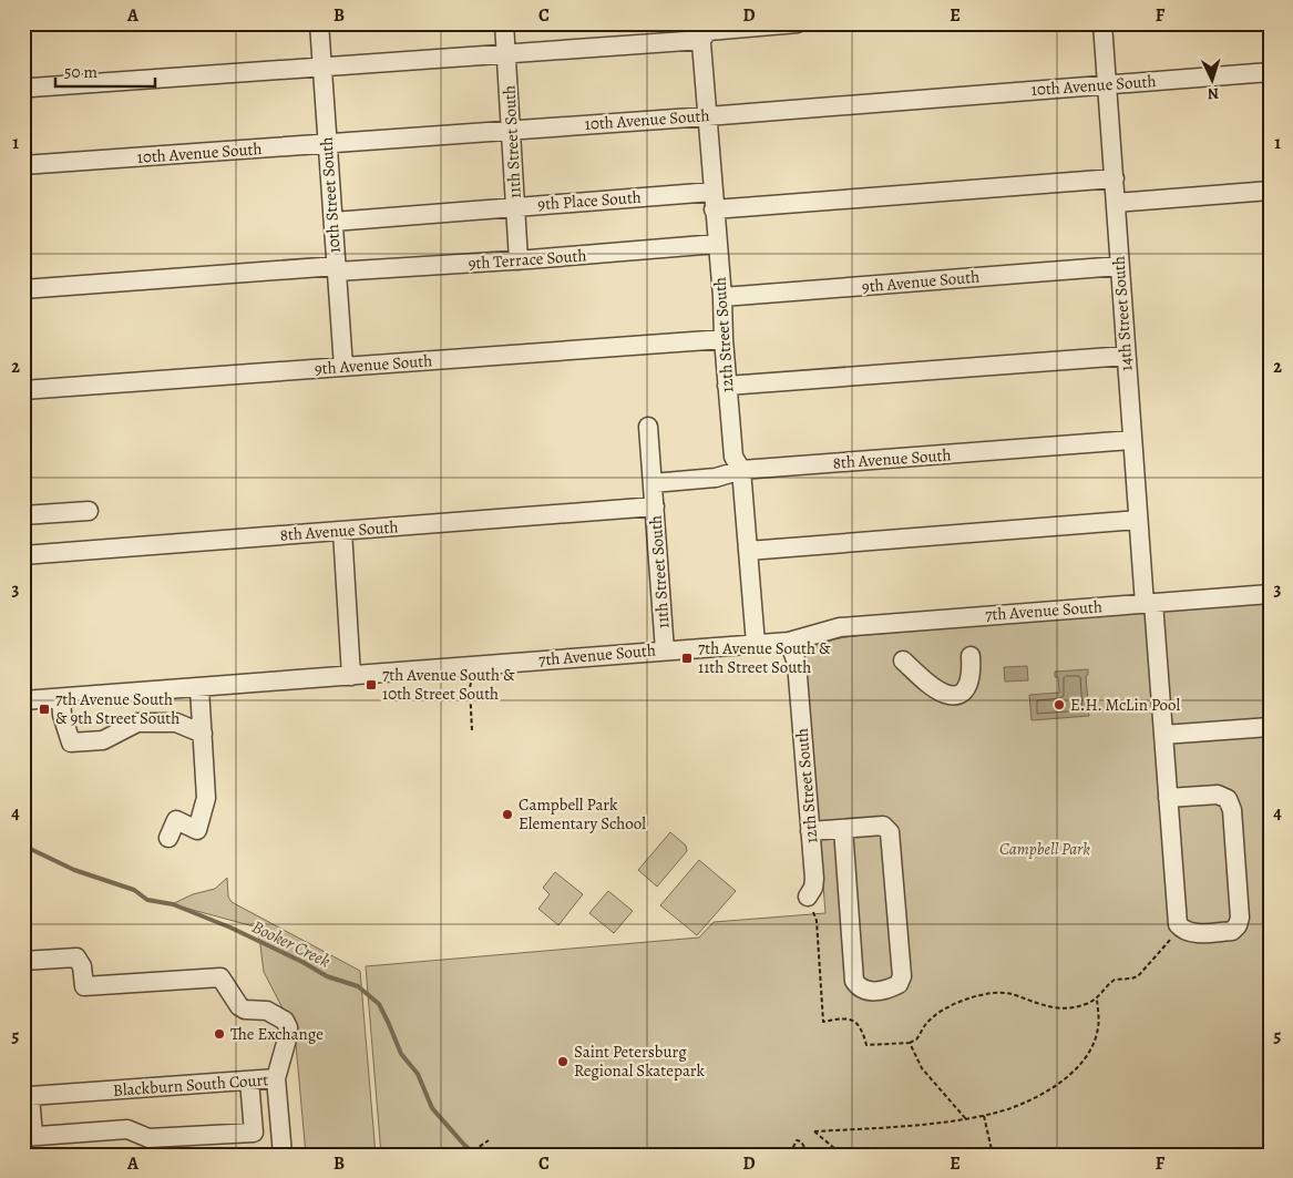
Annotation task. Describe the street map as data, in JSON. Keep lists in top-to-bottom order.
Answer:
{
  "streets": {
    "street": [
      "10th Avenue South",
      "11th Street South",
      "10th Street South",
      "9th Place South",
      "9th Terrace South",
      "9th Avenue South",
      "14th Street South",
      "12th Street South",
      "8th Avenue South",
      "7th Avenue South",
      "Blackburn South Court"
    ]
  },
  "crossings": [
    ["10th Avenue South", "11th Street South"],
    ["10th Avenue South", "10th Street South"],
    ["10th Avenue South", "14th Street South"],
    ["10th Avenue South", "12th Street South"],
    ["11th Street South", "9th Place South"],
    ["11th Street South", "9th Terrace South"],
    ["11th Street South", "8th Avenue South"],
    ["11th Street South", "7th Avenue South"],
    ["10th Street South", "9th Place South"],
    ["10th Street South", "9th Terrace South"],
    ["10th Street South", "9th Avenue South"],
    ["9th Place South", "14th Street South"],
    ["9th Place South", "12th Street South"],
    ["9th Terrace South", "12th Street South"],
    ["9th Avenue South", "14th Street South"],
    ["9th Avenue South", "12th Street South"],
    ["14th Street South", "8th Avenue South"],
    ["14th Street South", "7th Avenue South"],
    ["12th Street South", "8th Avenue South"],
    ["12th Street South", "7th Avenue South"]
  ],
  "water": ["Booker Creek"],
  "parks": ["Campbell Park"],
  "places": {
    "transit": ["7th Avenue South & 11th Street South", "7th Avenue South & 10th Street South", "7th Avenue South & 9th Street South"],
    "other": [
      "E.H. McLin Pool",
      "Campbell Park Elementary School",
      "The Exchange",
      "Saint Petersburg Regional Skatepark"
    ]
  },
  "scale_bar": "50 m",
  "north": "bottom",
  "grid": {
    "columns": [
      "A",
      "B",
      "C",
      "D",
      "E",
      "F"
    ],
    "rows": [
      "1",
      "2",
      "3",
      "4",
      "5"
    ]
  }
}
